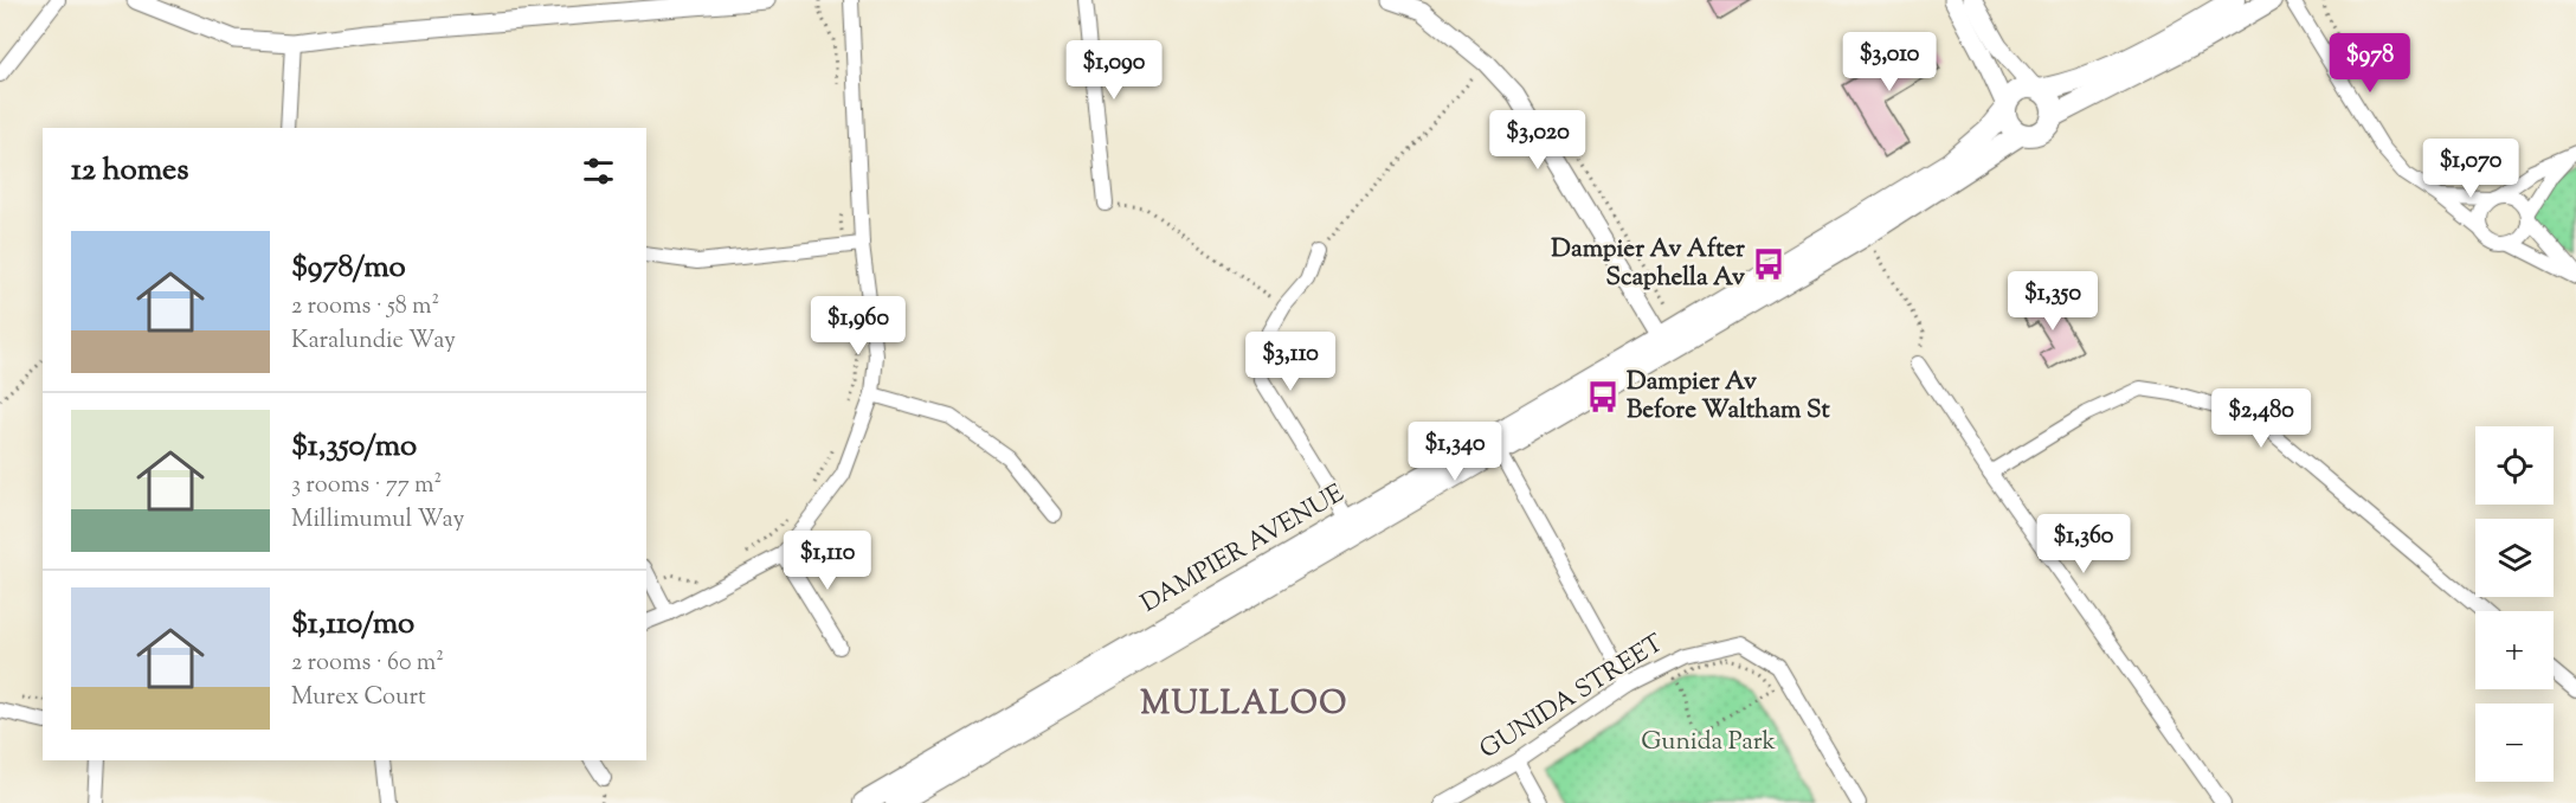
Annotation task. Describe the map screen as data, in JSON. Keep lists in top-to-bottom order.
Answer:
{
  "streets": {
    "main road": ["DAMPIER AVENUE"],
    "street": ["GUNIDA STREET"]
  },
  "districts": ["MULLALOO"],
  "parks": ["Gunida Park"],
  "places": {
    "bus stop": ["Dampier Av After Scaphella Av", "Dampier Av Before Waltham St"]
  },
  "page": {
    "price": [
      "$3,010",
      "$978",
      "$1,090",
      "$3,020",
      "$1,070",
      "$1,350",
      "$1,960",
      "$3,110",
      "$2,480",
      "$1,340",
      "$1,360",
      "$1,110"
    ],
    "heading": "12 homes",
    "list": [
      {
        "name": "$978/mo",
        "note": "2 rooms · 58 m² · Karalundie Way"
      },
      {
        "name": "$1,350/mo",
        "note": "3 rooms · 77 m² · Millimumul Way"
      },
      {
        "name": "$1,110/mo",
        "note": "2 rooms · 60 m² · Murex Court"
      }
    ],
    "map_buttons": ["+", "−"]
  }
}
